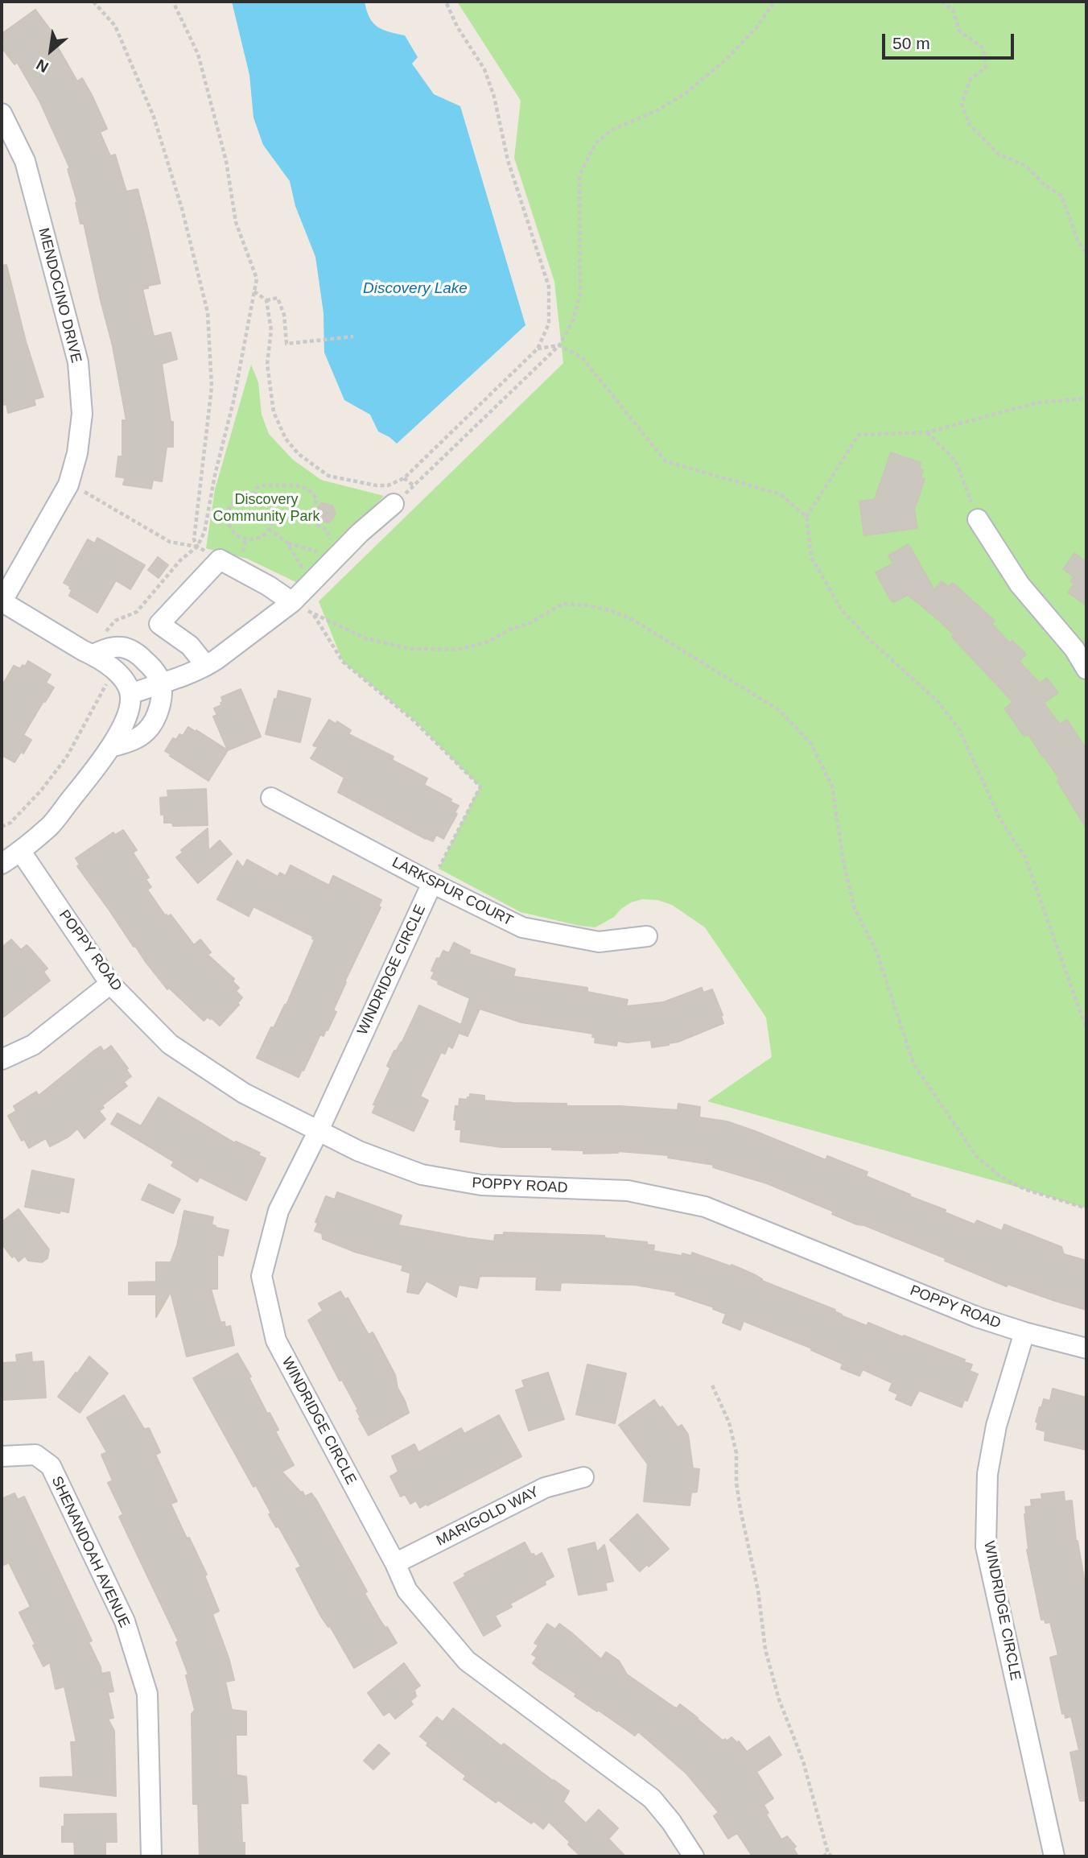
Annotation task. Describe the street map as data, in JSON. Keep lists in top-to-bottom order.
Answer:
{
  "streets": {
    "street": [
      "MENDOCINO DRIVE",
      "LARKSPUR COURT",
      "POPPY ROAD",
      "WINDRIDGE CIRCLE",
      "MARIGOLD WAY",
      "SHENANDOAH AVENUE"
    ]
  },
  "crossings": [
    ["LARKSPUR COURT", "WINDRIDGE CIRCLE"],
    ["POPPY ROAD", "WINDRIDGE CIRCLE"],
    ["WINDRIDGE CIRCLE", "MARIGOLD WAY"]
  ],
  "water": ["Discovery Lake"],
  "parks": ["Discovery Community Park"],
  "scale_bar": "50 m",
  "north": "bottom left"
}
